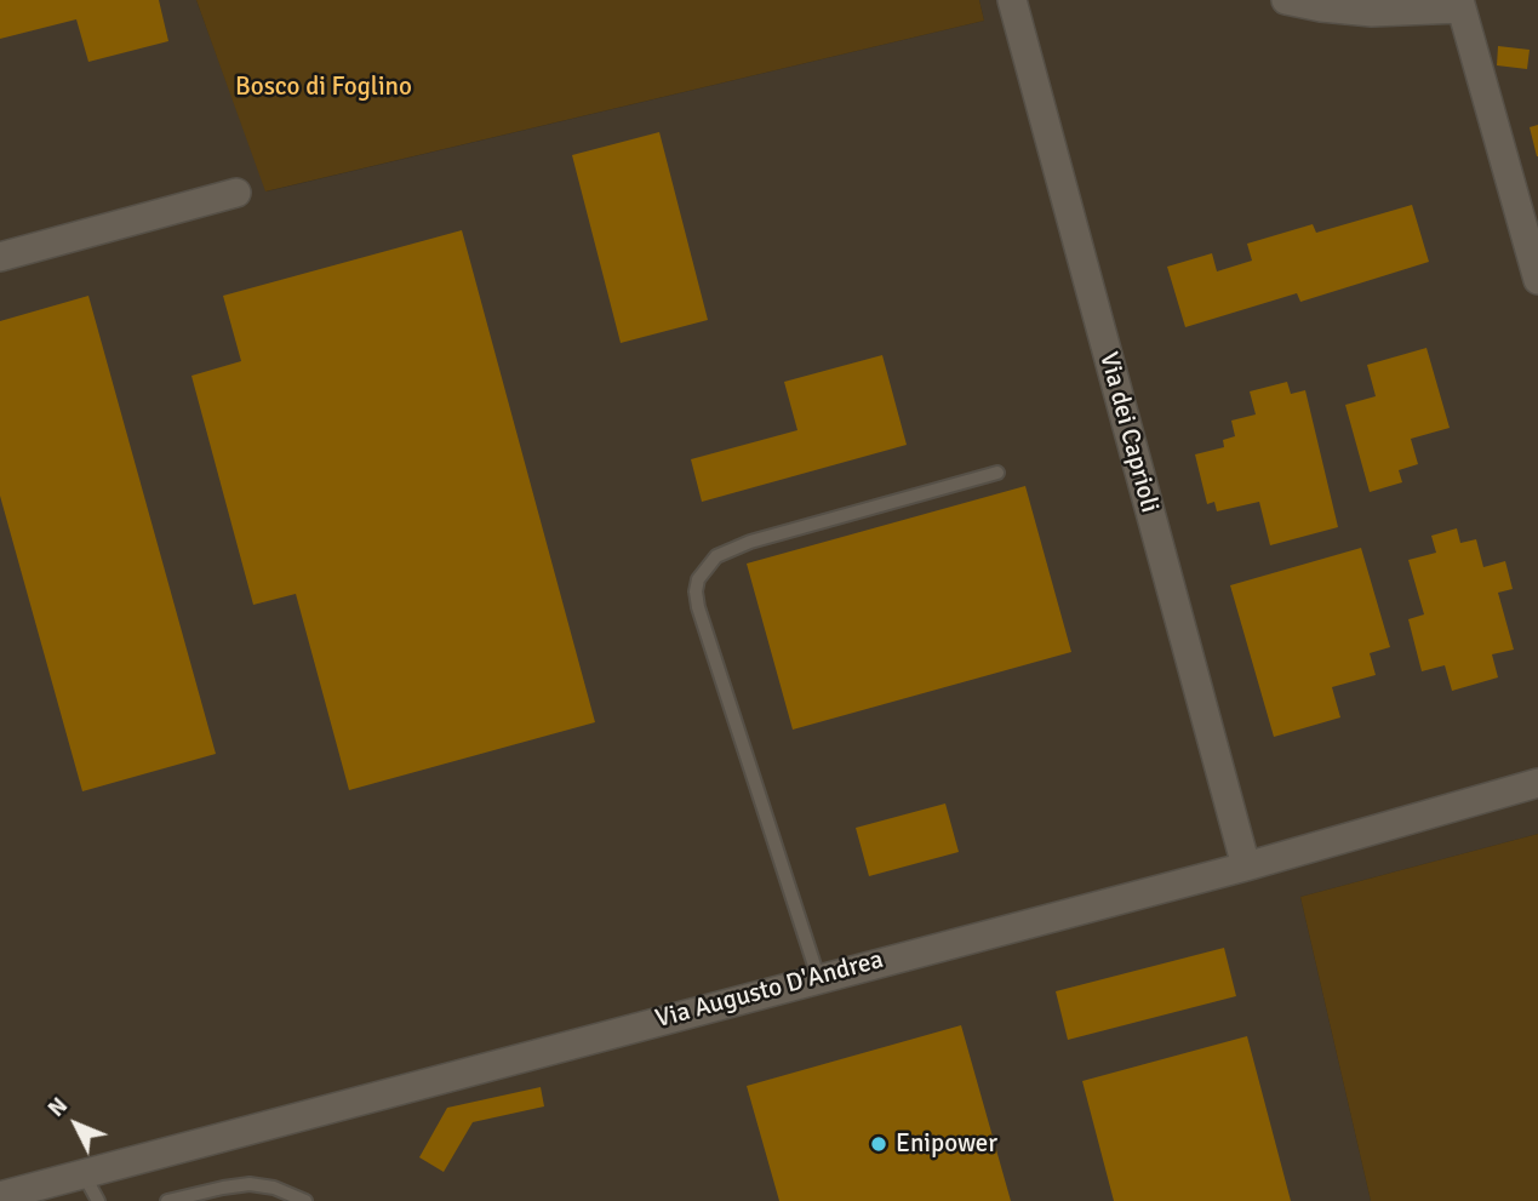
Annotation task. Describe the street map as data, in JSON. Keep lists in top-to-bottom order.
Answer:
{
  "streets": {
    "street": ["Via dei Caprioli", "Via Augusto D'Andrea"]
  },
  "crossings": [
    ["Via dei Caprioli", "Via Augusto D'Andrea"]
  ],
  "parks": ["Bosco di Foglino"],
  "places": ["Enipower"],
  "north": "top left"
}
